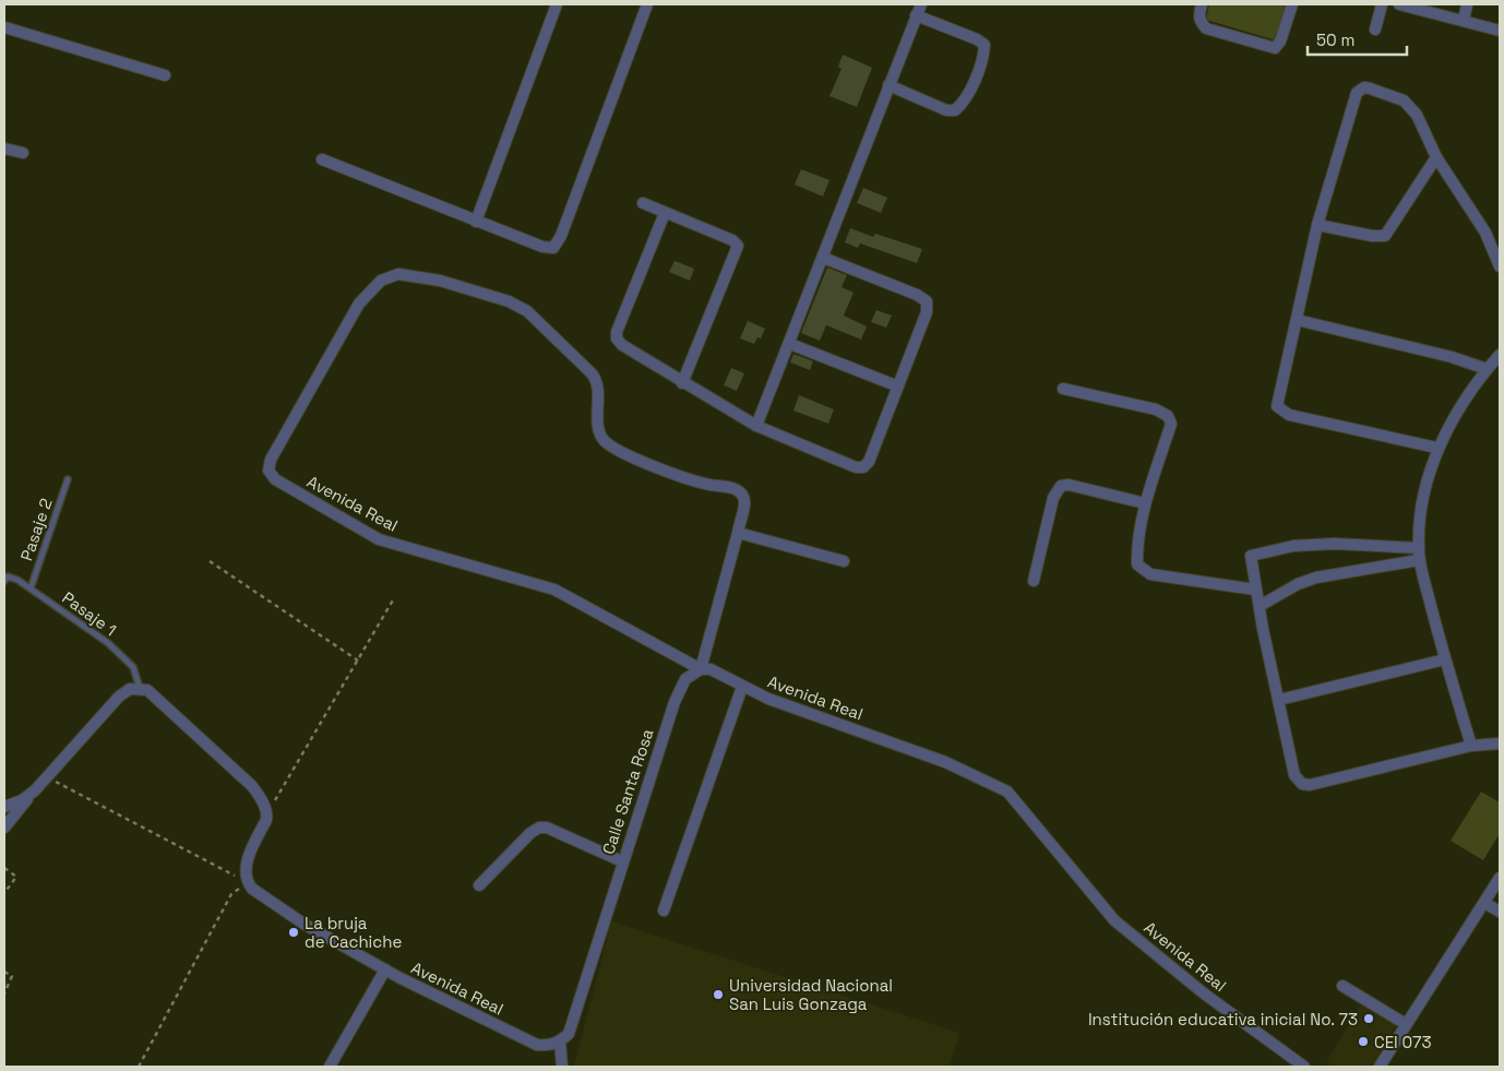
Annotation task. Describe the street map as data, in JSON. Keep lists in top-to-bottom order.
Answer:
{
  "streets": {
    "street": ["Avenida Real", "Calle Santa Rosa"],
    "lane": ["Pasaje 2", "Pasaje 1"]
  },
  "crossings": [
    ["Avenida Real", "Calle Santa Rosa"],
    ["Pasaje 2", "Pasaje 1"]
  ],
  "places": [
    "La bruja de Cachiche",
    "Universidad Nacional San Luis Gonzaga",
    "Institución educativa inicial No. 73",
    "CEI 073"
  ],
  "scale_bar": "50 m"
}
